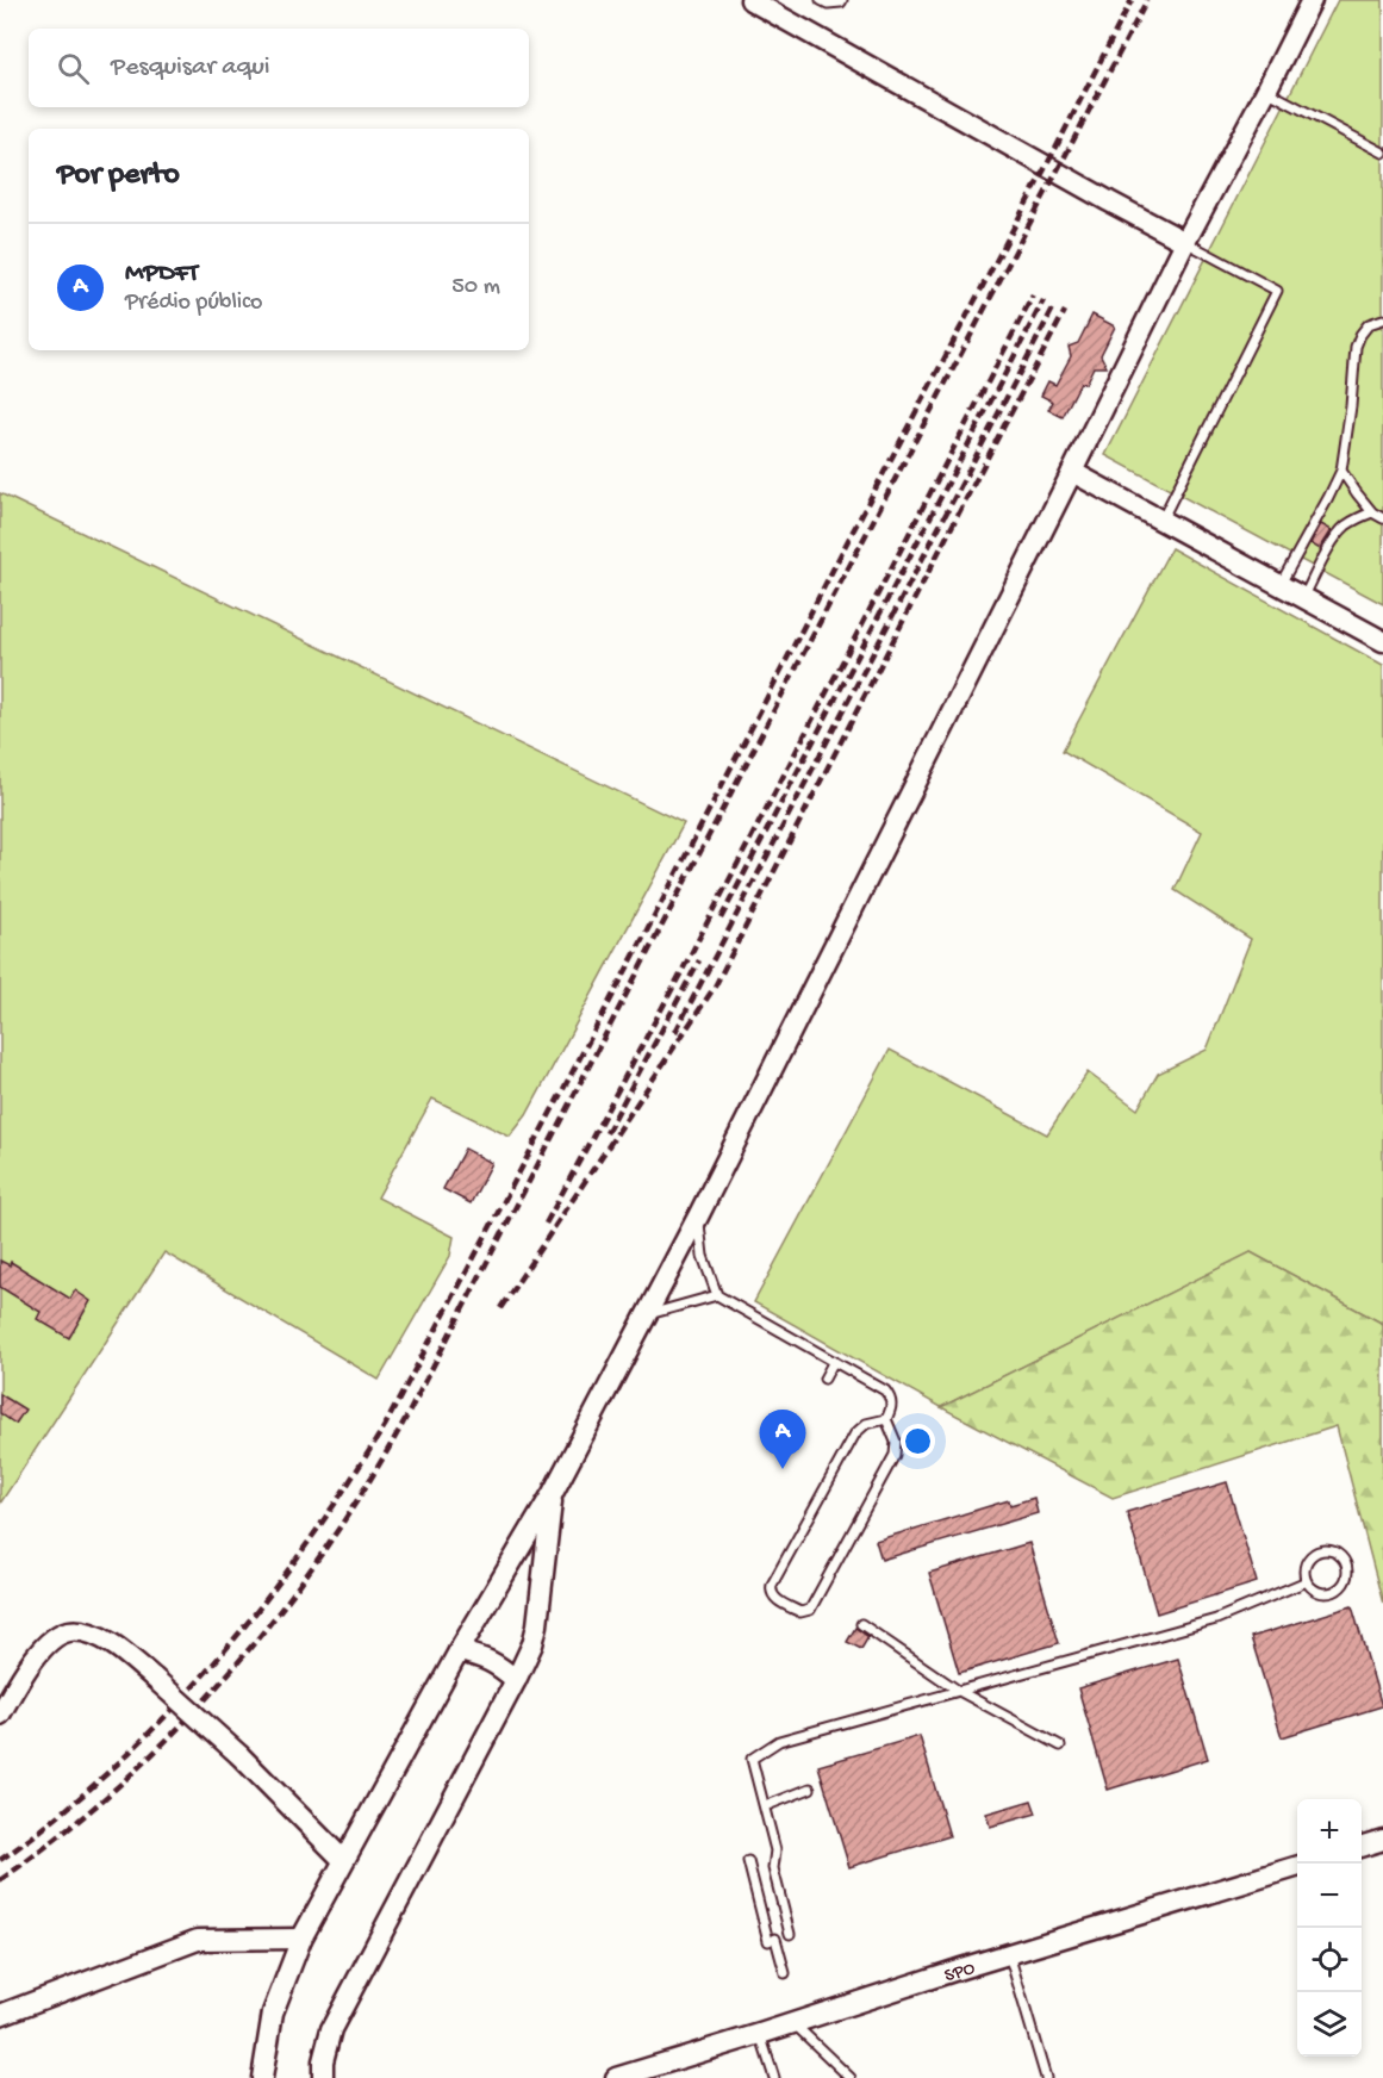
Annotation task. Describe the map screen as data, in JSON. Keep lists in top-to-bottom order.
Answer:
{
  "streets": {
    "street": ["SPO"]
  },
  "page": {
    "search": "Pesquisar aqui",
    "heading": "Por perto",
    "list": [
      {
        "mark": "A",
        "name": "MPDFT",
        "note": "Prédio público",
        "value": "50 m"
      }
    ],
    "pins": "A",
    "map_buttons": ["+", "−"]
  }
}
